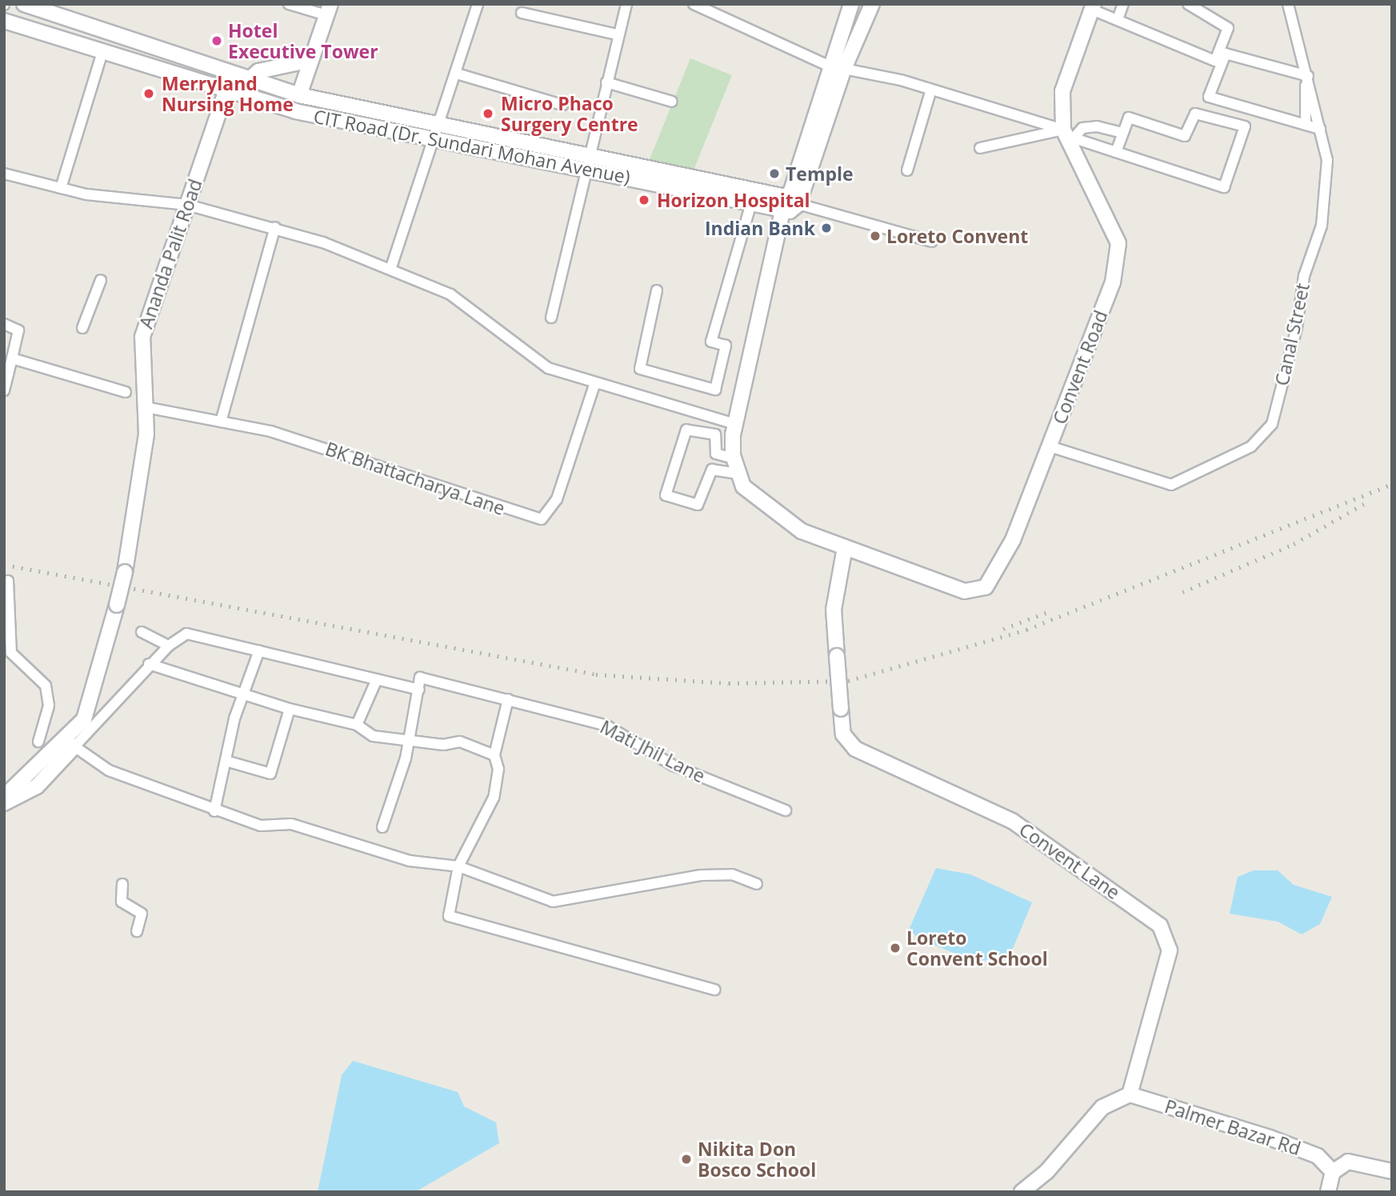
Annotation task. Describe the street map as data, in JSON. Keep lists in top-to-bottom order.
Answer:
{
  "streets": {
    "street": [
      "CIT Road (Dr. Sundari Mohan Avenue)",
      "Ananda Palit Road",
      "Canal Street",
      "Convent Road",
      "BK Bhattacharya Lane",
      "Mati Jhil Lane",
      "Convent Lane",
      "Palmer Bazar Rd"
    ]
  },
  "crossings": [
    ["CIT Road (Dr. Sundari Mohan Avenue)", "Ananda Palit Road"],
    ["Ananda Palit Road", "BK Bhattacharya Lane"],
    ["Canal Street", "Convent Road"],
    ["Convent Road", "Convent Lane"],
    ["Convent Lane", "Palmer Bazar Rd"]
  ],
  "places": [
    "Hotel Executive Tower",
    "Merryland Nursing Home",
    "Micro Phaco Surgery Centre",
    "Temple",
    "Horizon Hospital",
    "Indian Bank",
    "Loreto Convent",
    "Loreto Convent School",
    "Nikita Don Bosco School"
  ]
}
